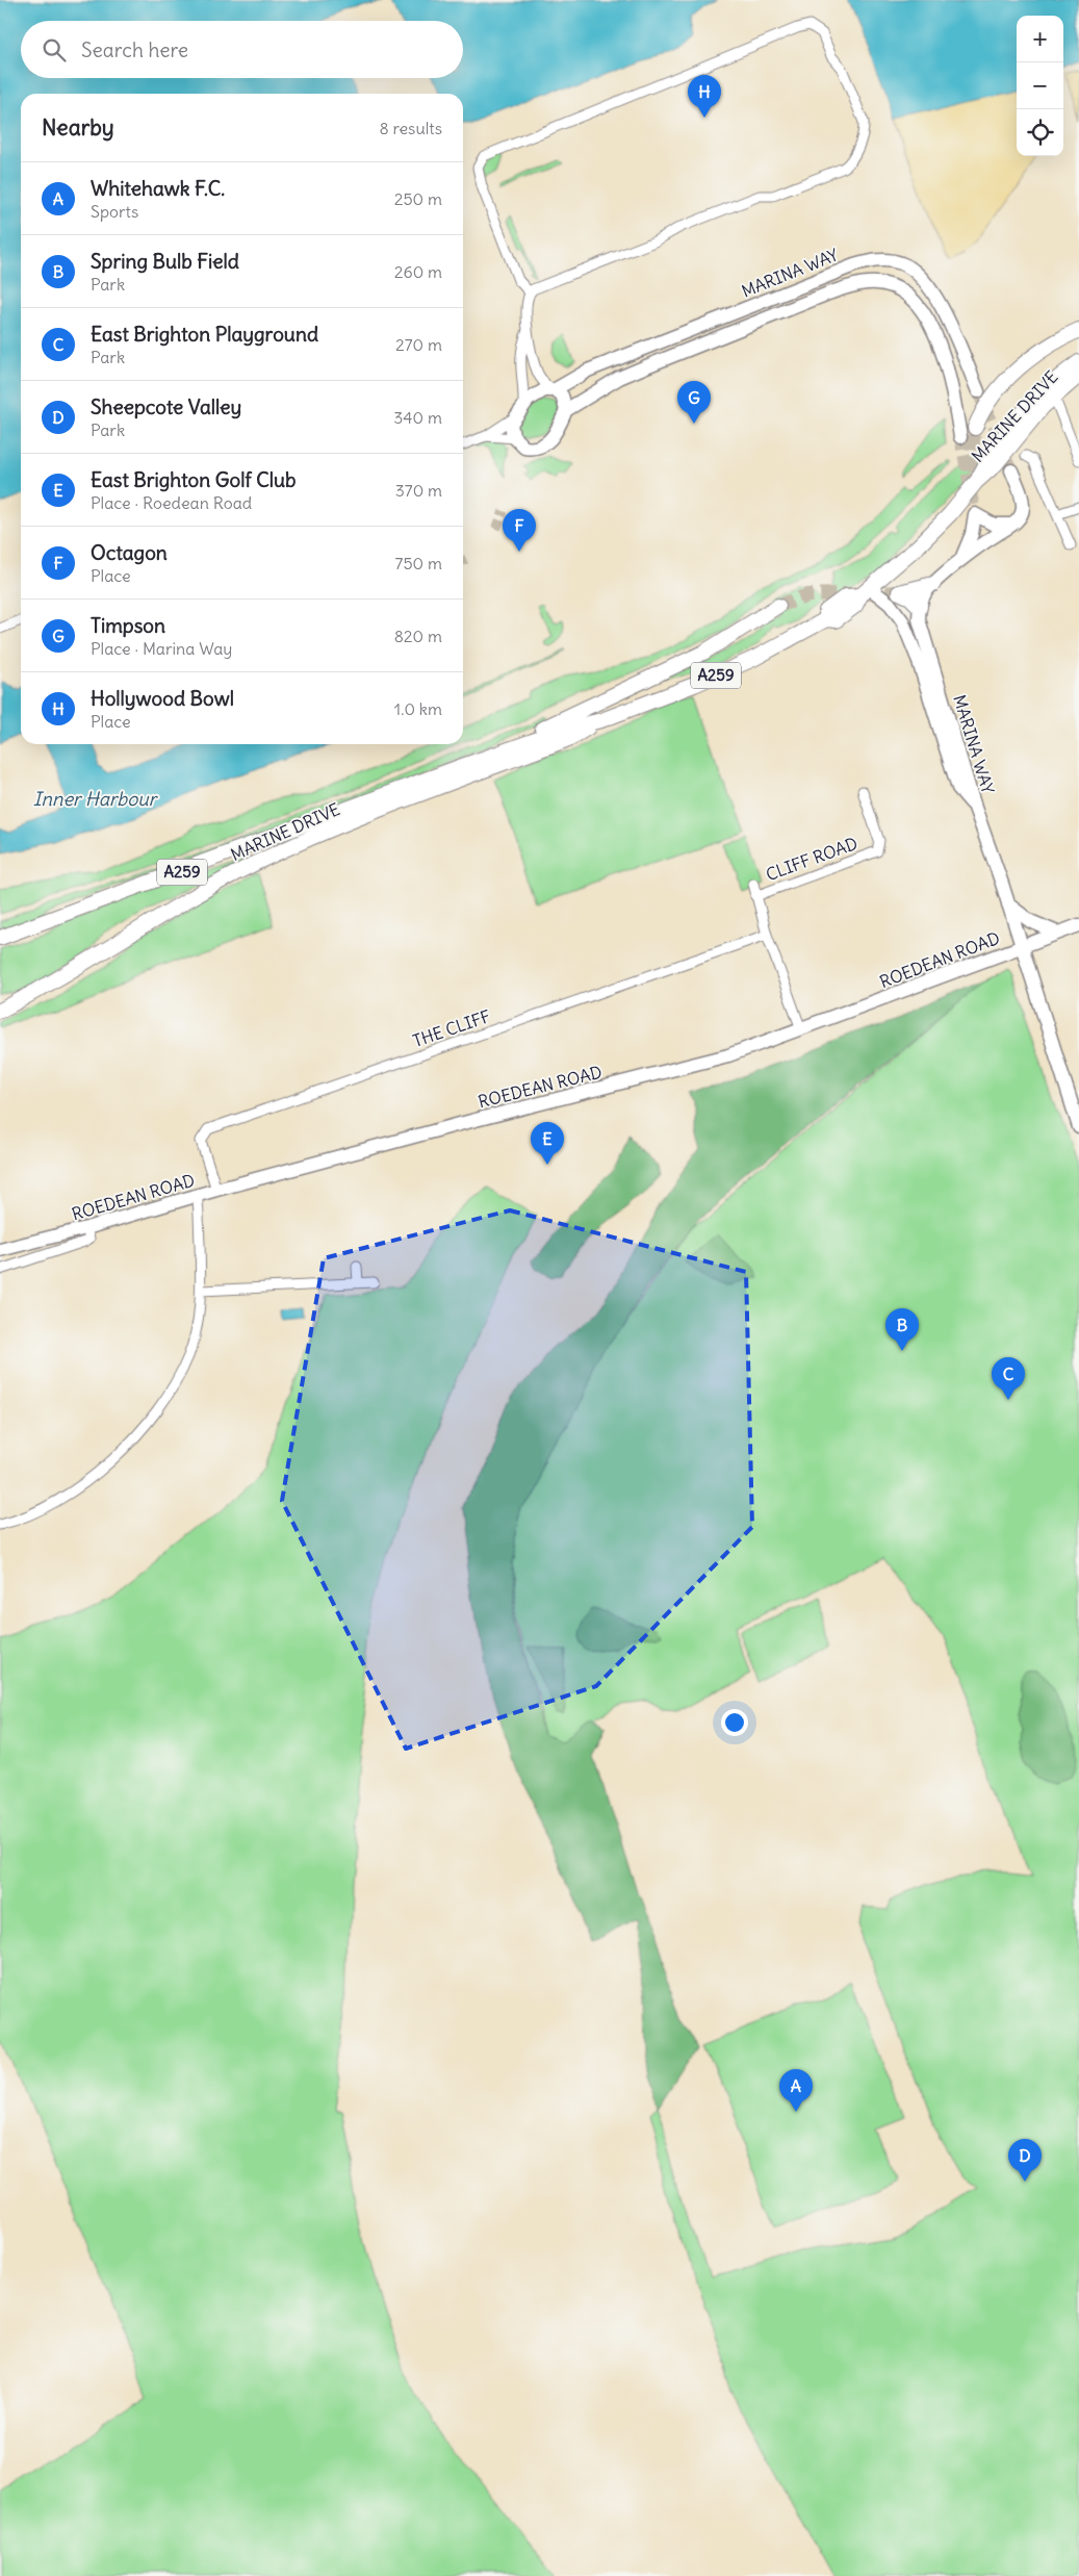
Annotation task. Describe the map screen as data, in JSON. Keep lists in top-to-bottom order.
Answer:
{
  "streets": {
    "main road": ["MARINE DRIVE", "A259"],
    "street": [
      "MARINA WAY",
      "CLIFF ROAD",
      "ROEDEAN ROAD",
      "THE CLIFF"
    ]
  },
  "crossings": [
    ["MARINA WAY", "ROEDEAN ROAD"],
    ["ROEDEAN ROAD", "THE CLIFF"]
  ],
  "water": ["Inner Harbour"],
  "page": {
    "map_buttons": ["+", "−"],
    "search": "Search here",
    "pins": [
      "H",
      "G",
      "F",
      "E",
      "B",
      "C",
      "A",
      "D"
    ],
    "heading": ["Nearby", "8 results"],
    "list": [
      {
        "mark": "A",
        "name": "Whitehawk F.C.",
        "note": "Sports",
        "value": "250 m"
      },
      {
        "mark": "B",
        "name": "Spring Bulb Field",
        "note": "Park",
        "value": "260 m"
      },
      {
        "mark": "C",
        "name": "East Brighton Playground",
        "note": "Park",
        "value": "270 m"
      },
      {
        "mark": "D",
        "name": "Sheepcote Valley",
        "note": "Park",
        "value": "340 m"
      },
      {
        "mark": "E",
        "name": "East Brighton Golf Club",
        "note": "Place · Roedean Road",
        "value": "370 m"
      },
      {
        "mark": "F",
        "name": "Octagon",
        "note": "Place",
        "value": "750 m"
      },
      {
        "mark": "G",
        "name": "Timpson",
        "note": "Place · Marina Way",
        "value": "820 m"
      },
      {
        "mark": "H",
        "name": "Hollywood Bowl",
        "note": "Place",
        "value": "1.0 km"
      }
    ]
  }
}
